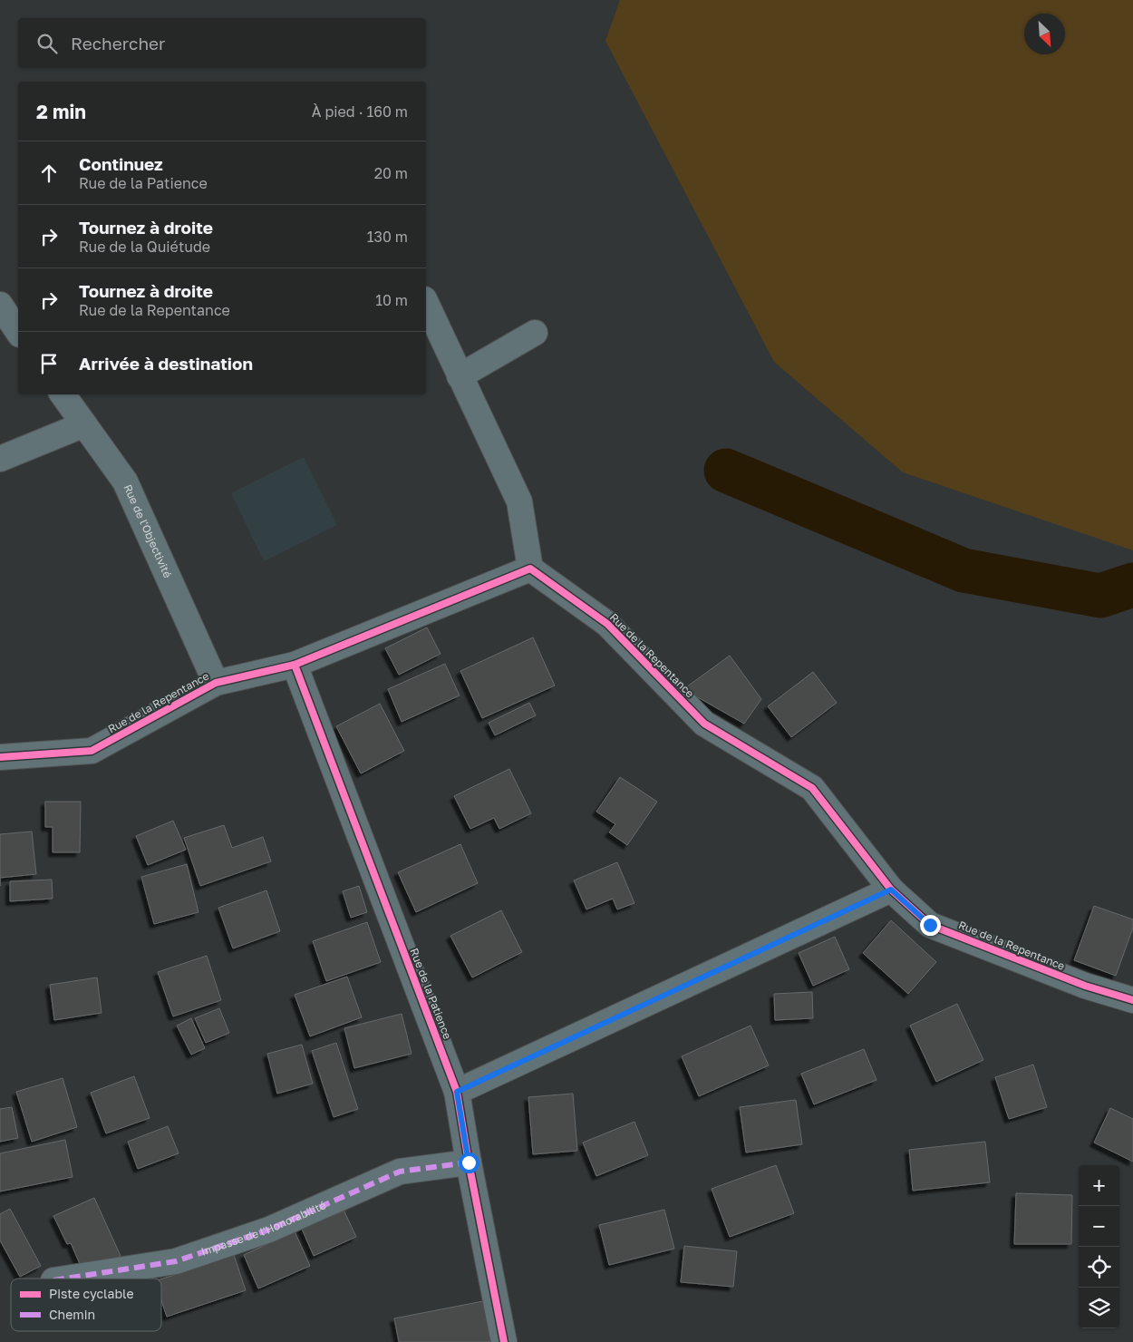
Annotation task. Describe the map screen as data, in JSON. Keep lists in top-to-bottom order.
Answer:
{
  "streets": {
    "street": [
      "Rue de l'Objectivité",
      "Rue de la Repentance",
      "Rue de la Patience",
      "Impasse de l'Honorabilité"
    ]
  },
  "crossings": [
    ["Rue de l'Objectivité", "Rue de la Repentance"],
    ["Rue de la Repentance", "Rue de la Patience"],
    ["Rue de la Patience", "Impasse de l'Honorabilité"]
  ],
  "legend": ["Piste cyclable", "Chemin"],
  "north": "bottom right",
  "page": {
    "search": "Rechercher",
    "heading": ["2 min", "À pied · 160 m"],
    "list": [
      ["Continuez", "Rue de la Patience", "20 m"],
      ["Tournez à droite", "Rue de la Quiétude", "130 m"],
      ["Tournez à droite", "Rue de la Repentance", "10 m"],
      "Arrivée à destination"
    ],
    "map_buttons": ["+", "−"]
  }
}
